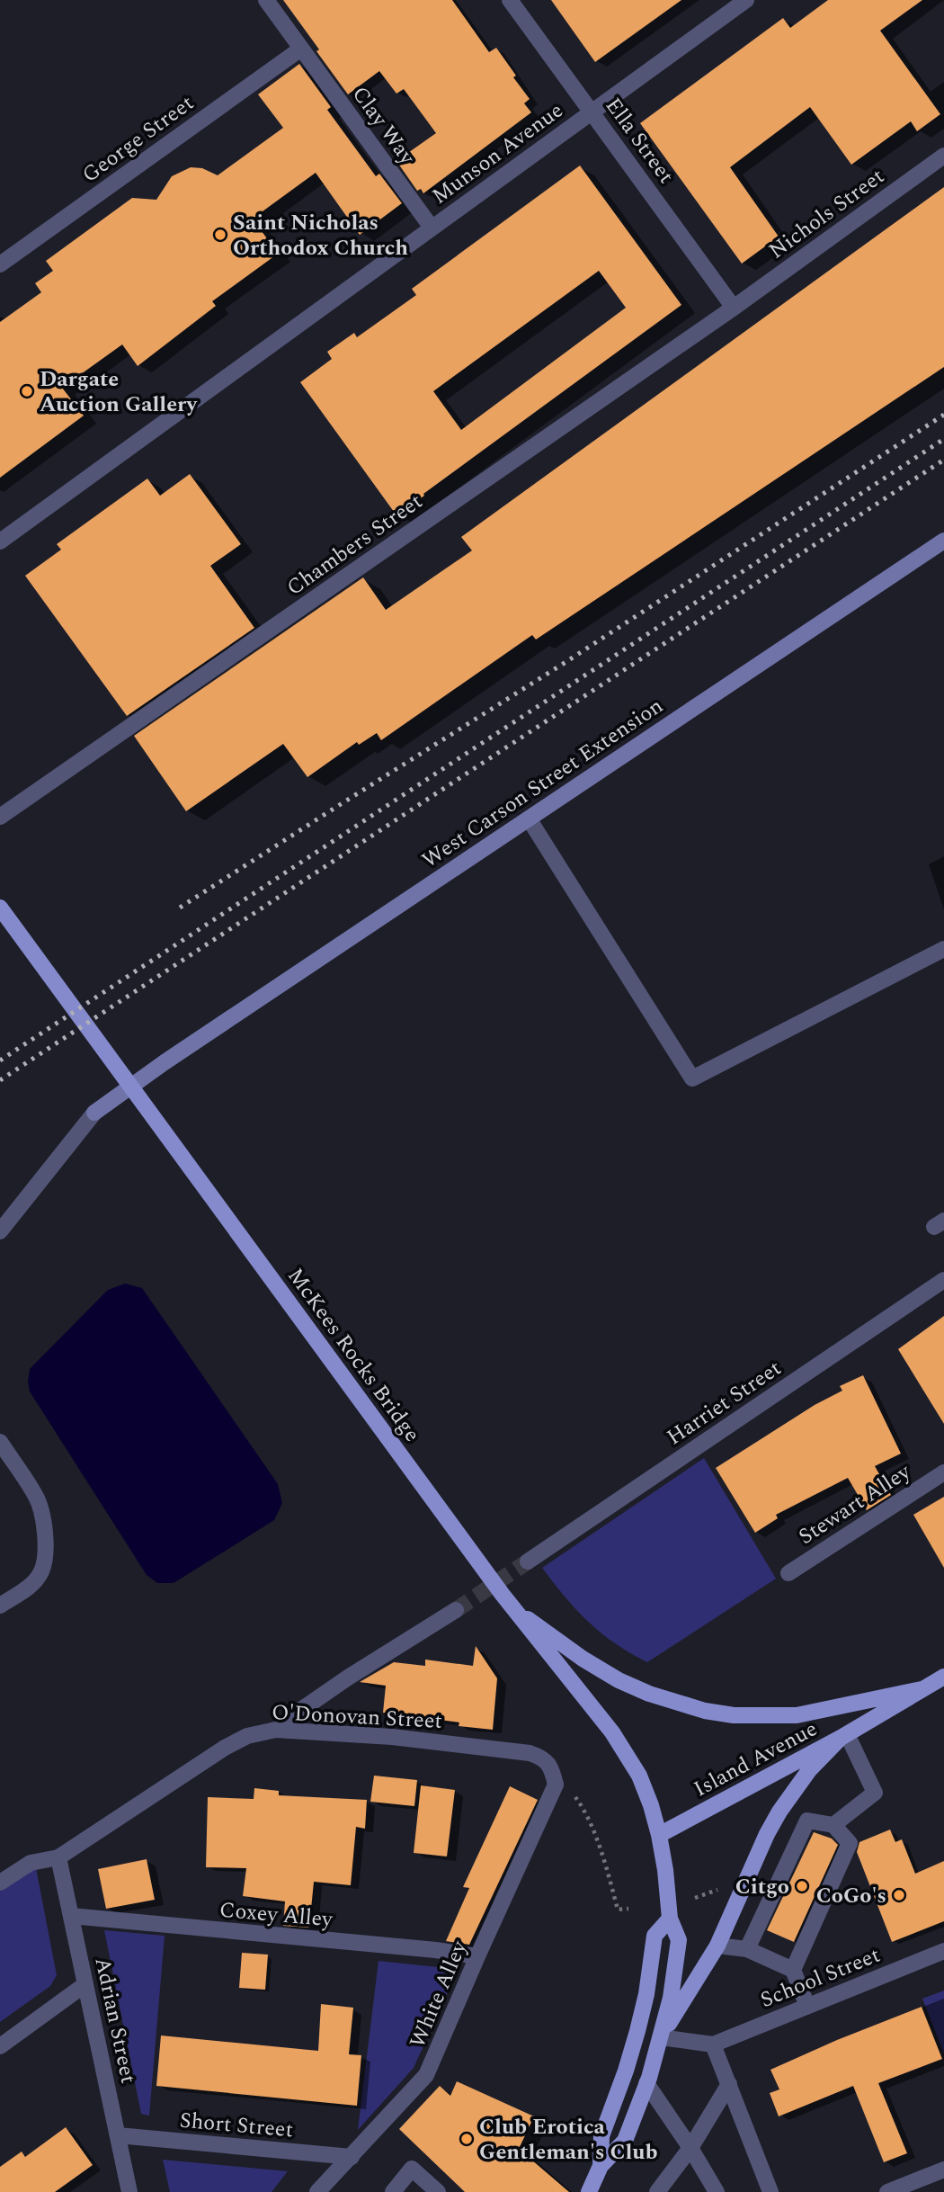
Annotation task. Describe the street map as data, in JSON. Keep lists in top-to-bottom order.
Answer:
{
  "streets": {
    "main road": ["McKees Rocks Bridge", "Island Avenue"],
    "street": [
      "Clay Way",
      "George Street",
      "Ella Street",
      "Munson Avenue",
      "Nichols Street",
      "Chambers Street",
      "West Carson Street Extension",
      "Harriet Street",
      "Stewart Alley",
      "O'Donovan Street",
      "Coxey Alley",
      "School Street",
      "White Alley",
      "Adrian Street",
      "Short Street"
    ]
  },
  "crossings": [
    ["Clay Way", "George Street"],
    ["Clay Way", "Munson Avenue"],
    ["Ella Street", "Munson Avenue"],
    ["Ella Street", "Nichols Street"],
    ["Ella Street", "Chambers Street"],
    ["Nichols Street", "Chambers Street"],
    ["McKees Rocks Bridge", "Island Avenue"],
    ["O'Donovan Street", "White Alley"],
    ["O'Donovan Street", "Adrian Street"],
    ["Coxey Alley", "White Alley"],
    ["Coxey Alley", "Adrian Street"],
    ["White Alley", "Short Street"],
    ["Adrian Street", "Short Street"]
  ],
  "places": [
    "Saint Nicholas Orthodox Church",
    "Dargate Auction Gallery",
    "Citgo",
    "CoGo's",
    "Club Erotica Gentleman's Club"
  ]
}
